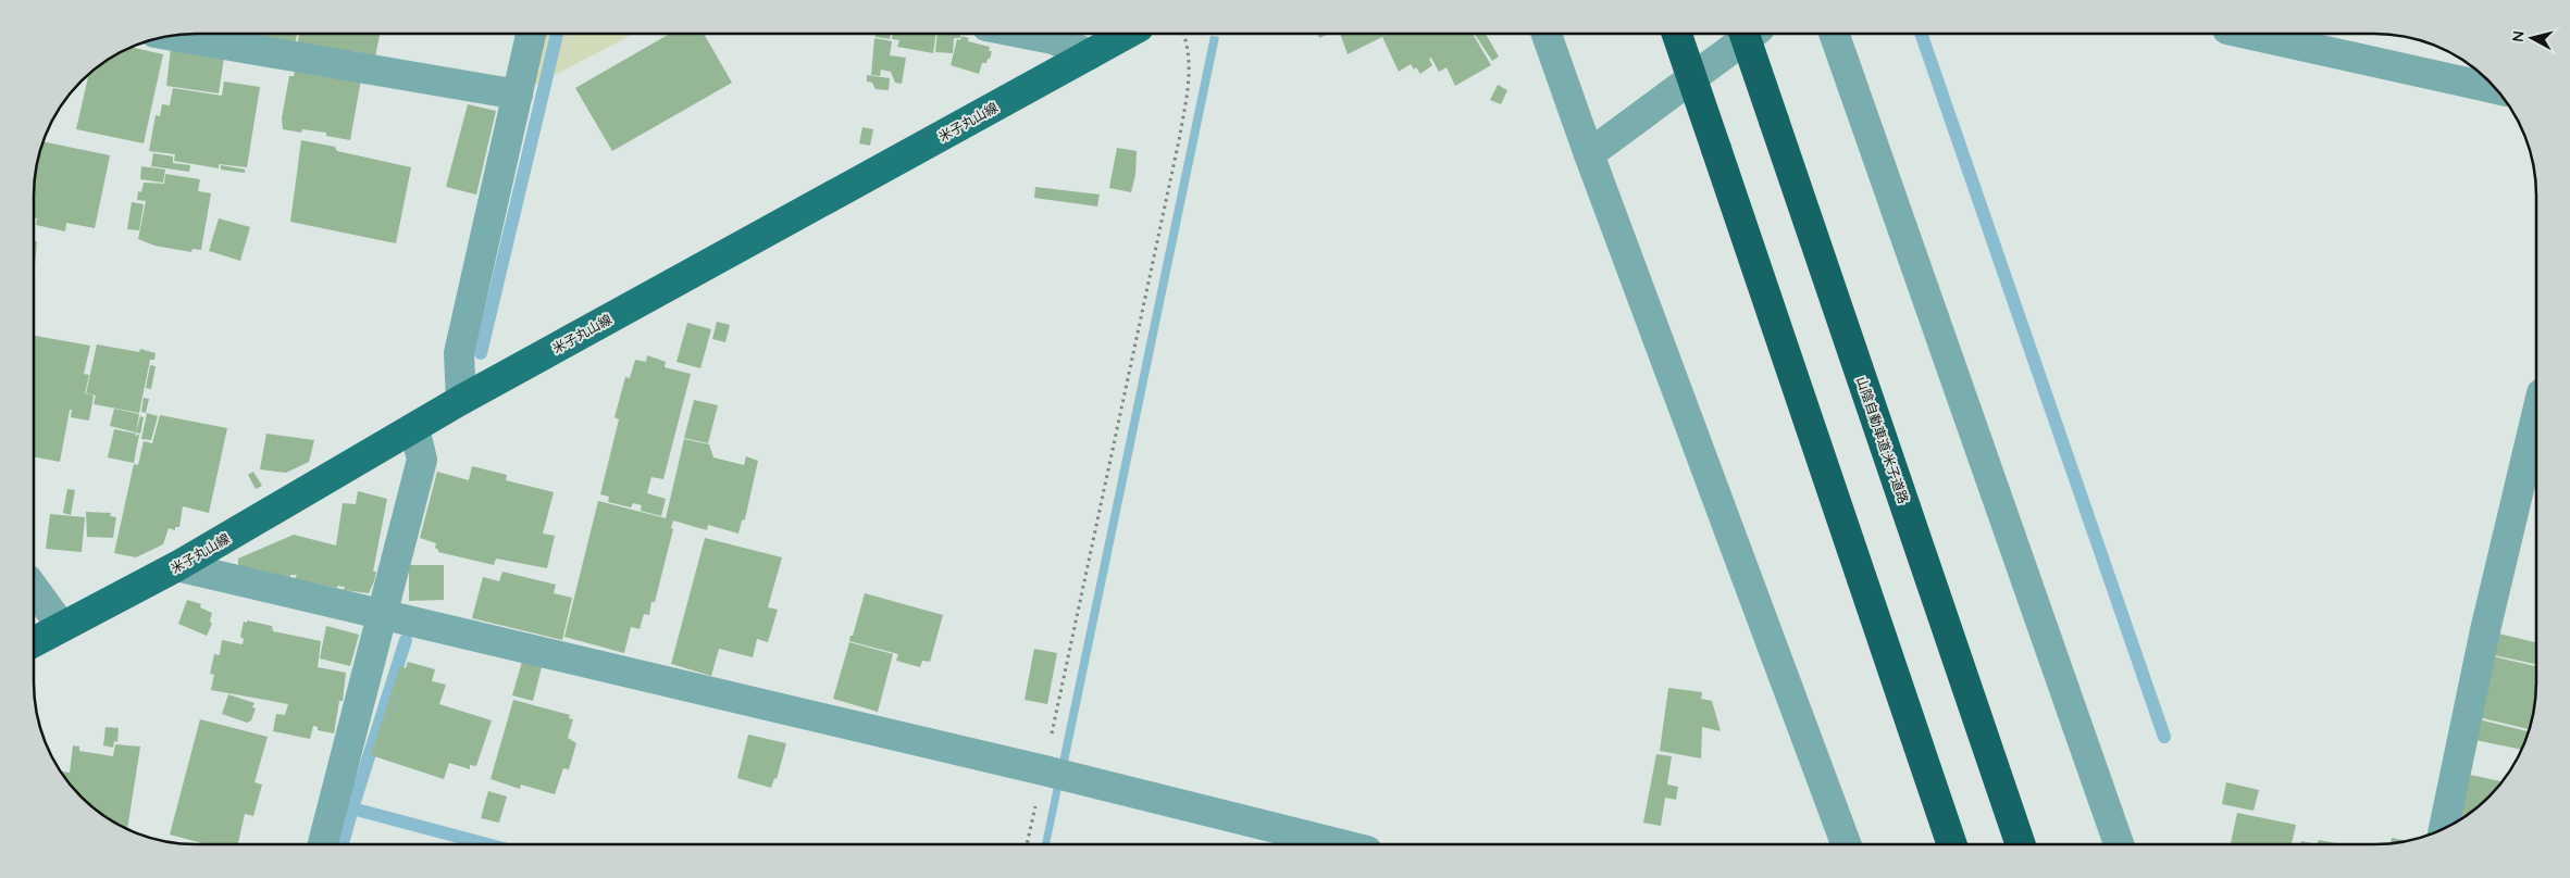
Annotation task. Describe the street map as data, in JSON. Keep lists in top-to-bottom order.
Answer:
{
  "streets": {
    "highway": ["山陰自動車道;米子道路"],
    "main road": ["米子丸山線"]
  },
  "north": "left"
}
